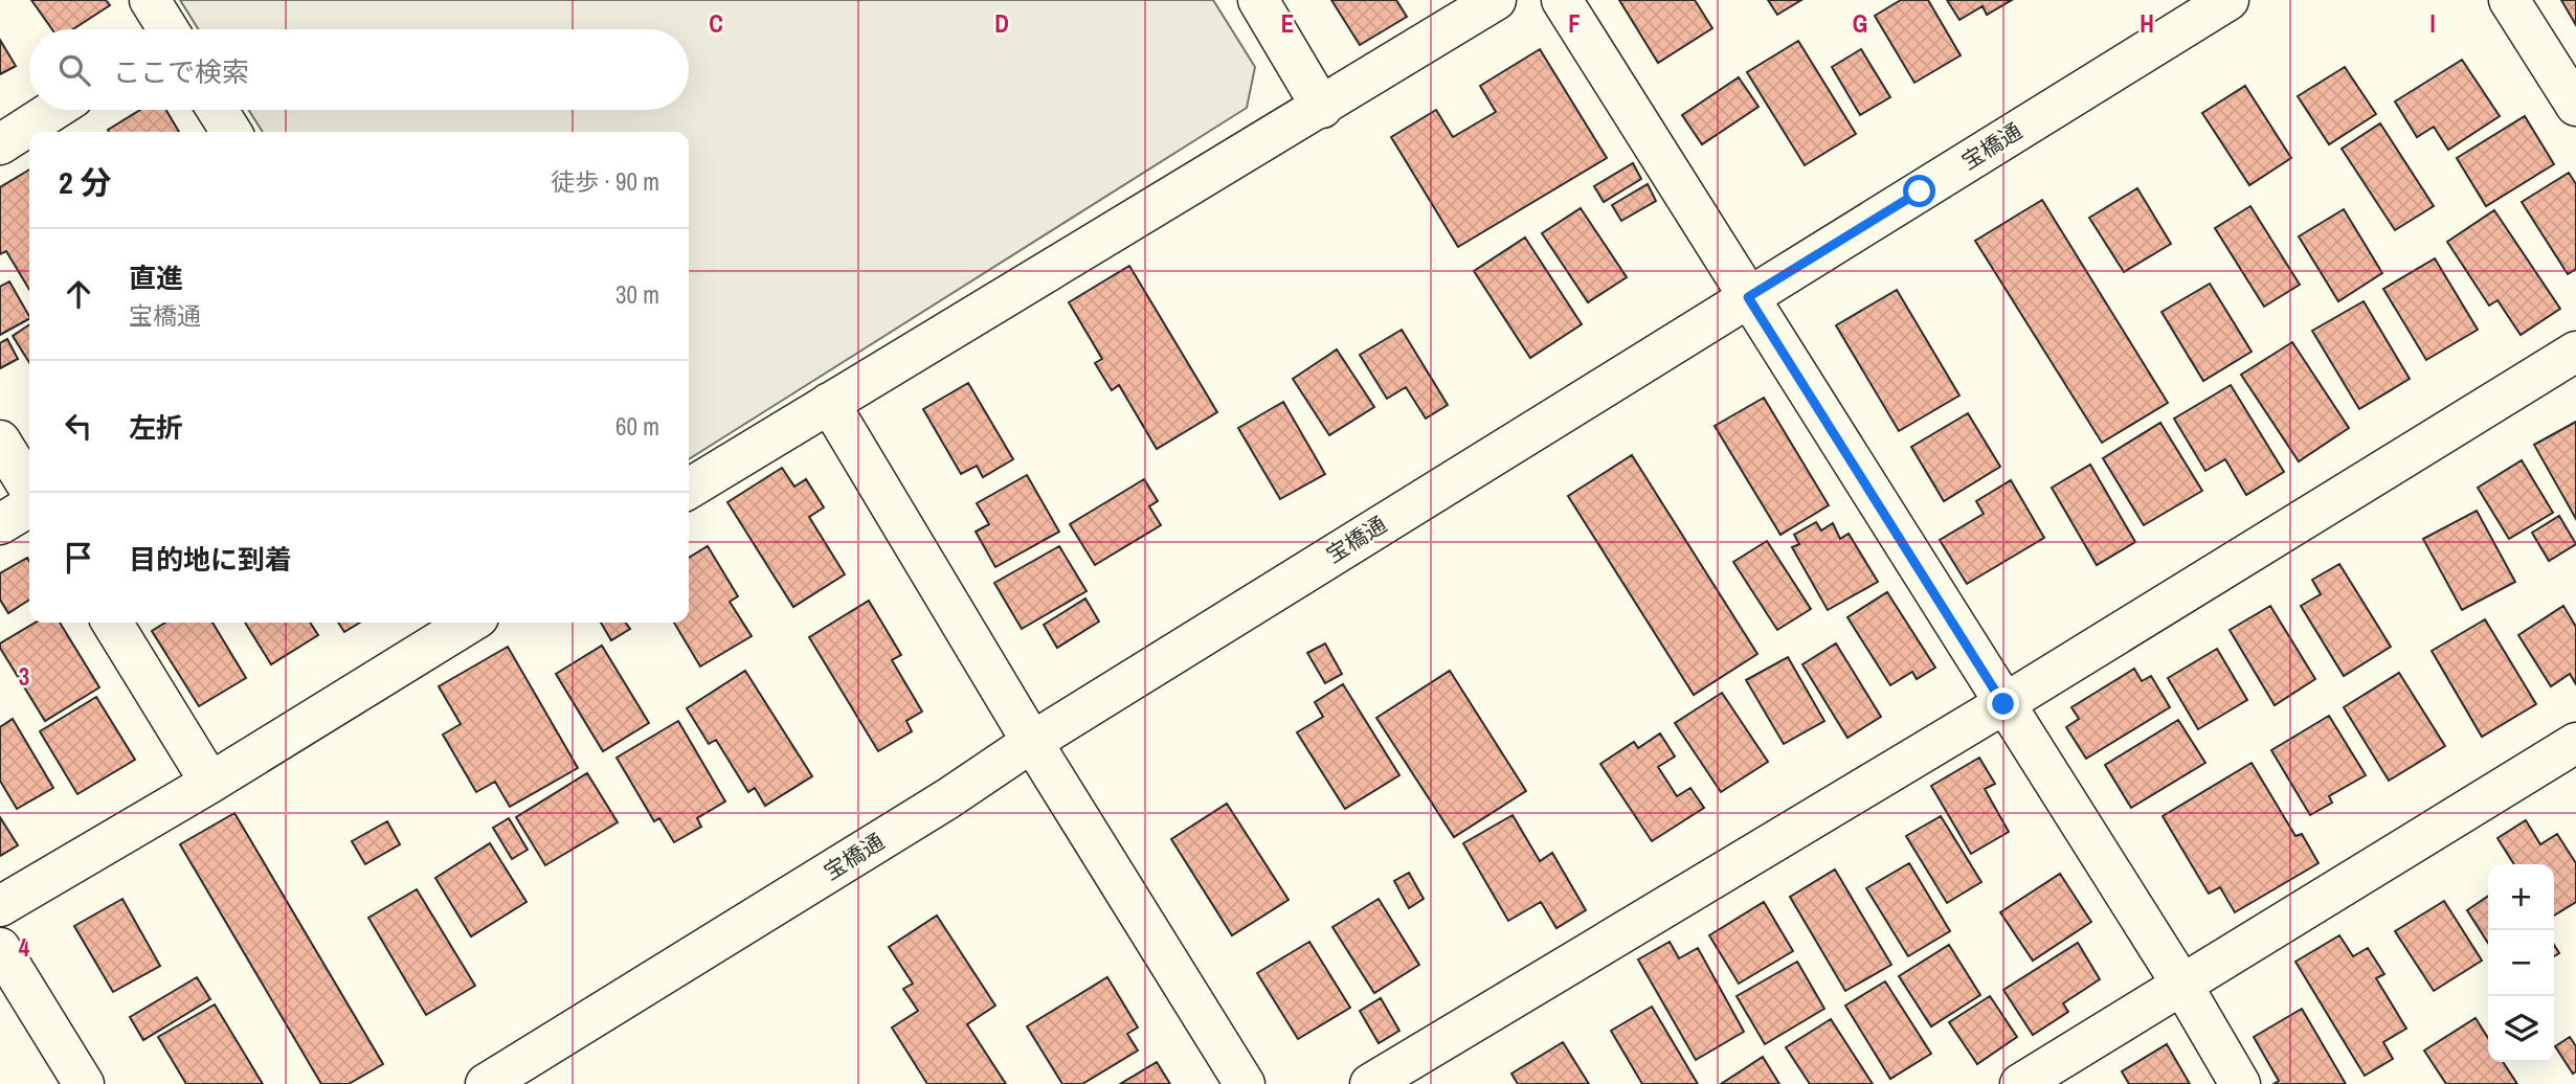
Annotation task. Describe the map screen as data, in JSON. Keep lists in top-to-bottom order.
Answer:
{
  "streets": {
    "street": ["宝橋通"]
  },
  "page": {
    "search": "ここで検索",
    "heading": ["2 分", "徒歩 · 90 m"],
    "list": [
      ["直進", "宝橋通", "30 m"],
      ["左折", "60 m"],
      "目的地に到着"
    ],
    "map_buttons": ["+", "−"]
  },
  "grid": {
    "columns": [
      "C",
      "D",
      "E",
      "F",
      "G",
      "H",
      "I"
    ],
    "rows": ["3", "4"]
  }
}
